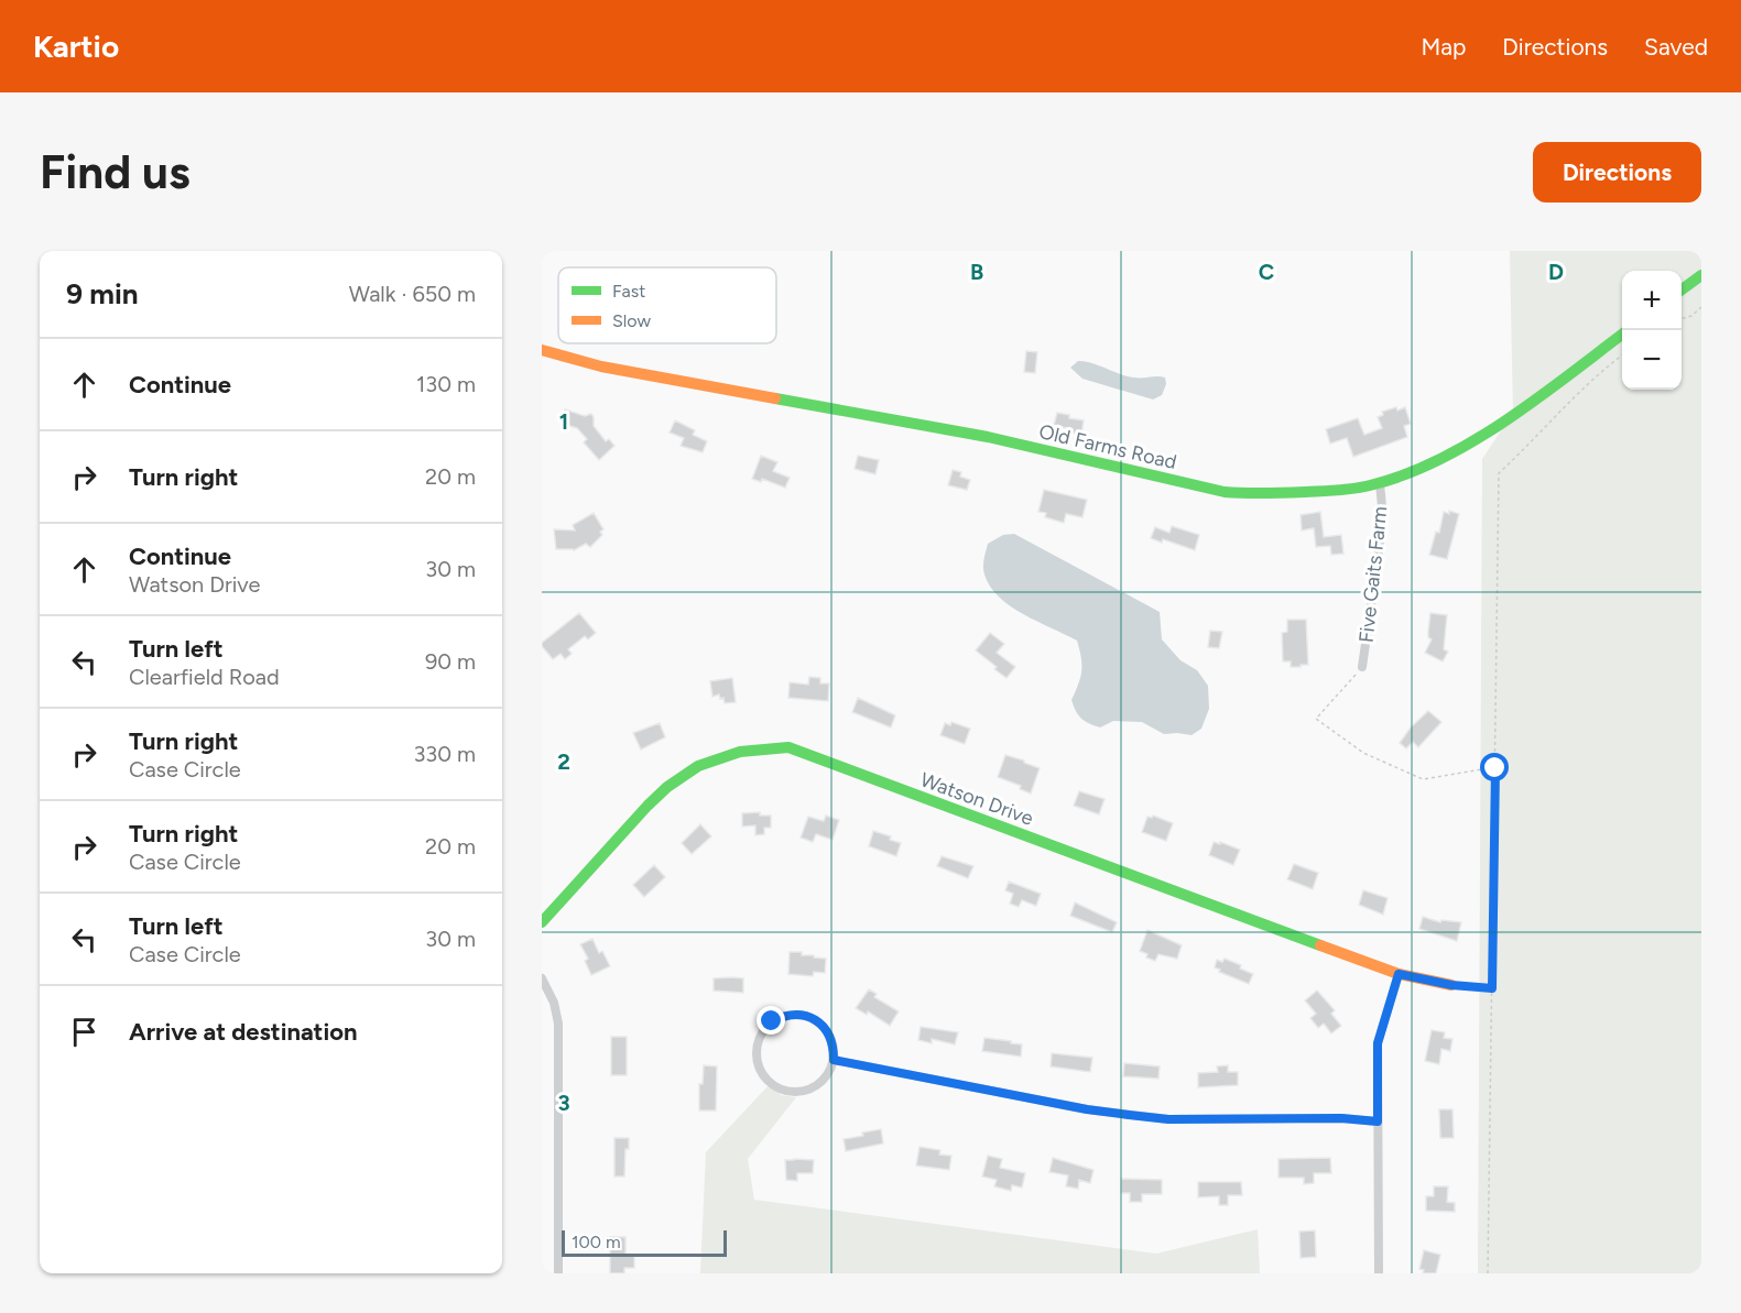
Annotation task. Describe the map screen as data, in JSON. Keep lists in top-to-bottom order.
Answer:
{
  "streets": {
    "street": ["Old Farms Road", "Five Gaits Farm", "Watson Drive"]
  },
  "crossings": [
    ["Old Farms Road", "Five Gaits Farm"]
  ],
  "legend": ["Fast", "Slow"],
  "scale_bar": "100 m",
  "page": {
    "header": "Kartio",
    "nav": ["Map", "Directions", "Saved"],
    "buttons": "Directions",
    "title": "Find us",
    "heading": ["9 min", "Walk · 650 m"],
    "map_buttons": ["+", "−"],
    "list": [
      ["Continue", "130 m"],
      ["Turn right", "20 m"],
      ["Continue", "Watson Drive", "30 m"],
      ["Turn left", "Clearfield Road", "90 m"],
      ["Turn right", "Case Circle", "330 m"],
      ["Turn right", "Case Circle", "20 m"],
      ["Turn left", "Case Circle", "30 m"],
      "Arrive at destination"
    ],
    "scale": "100 m"
  },
  "grid": {
    "columns": ["B", "C", "D"],
    "rows": ["1", "2", "3"]
  }
}
